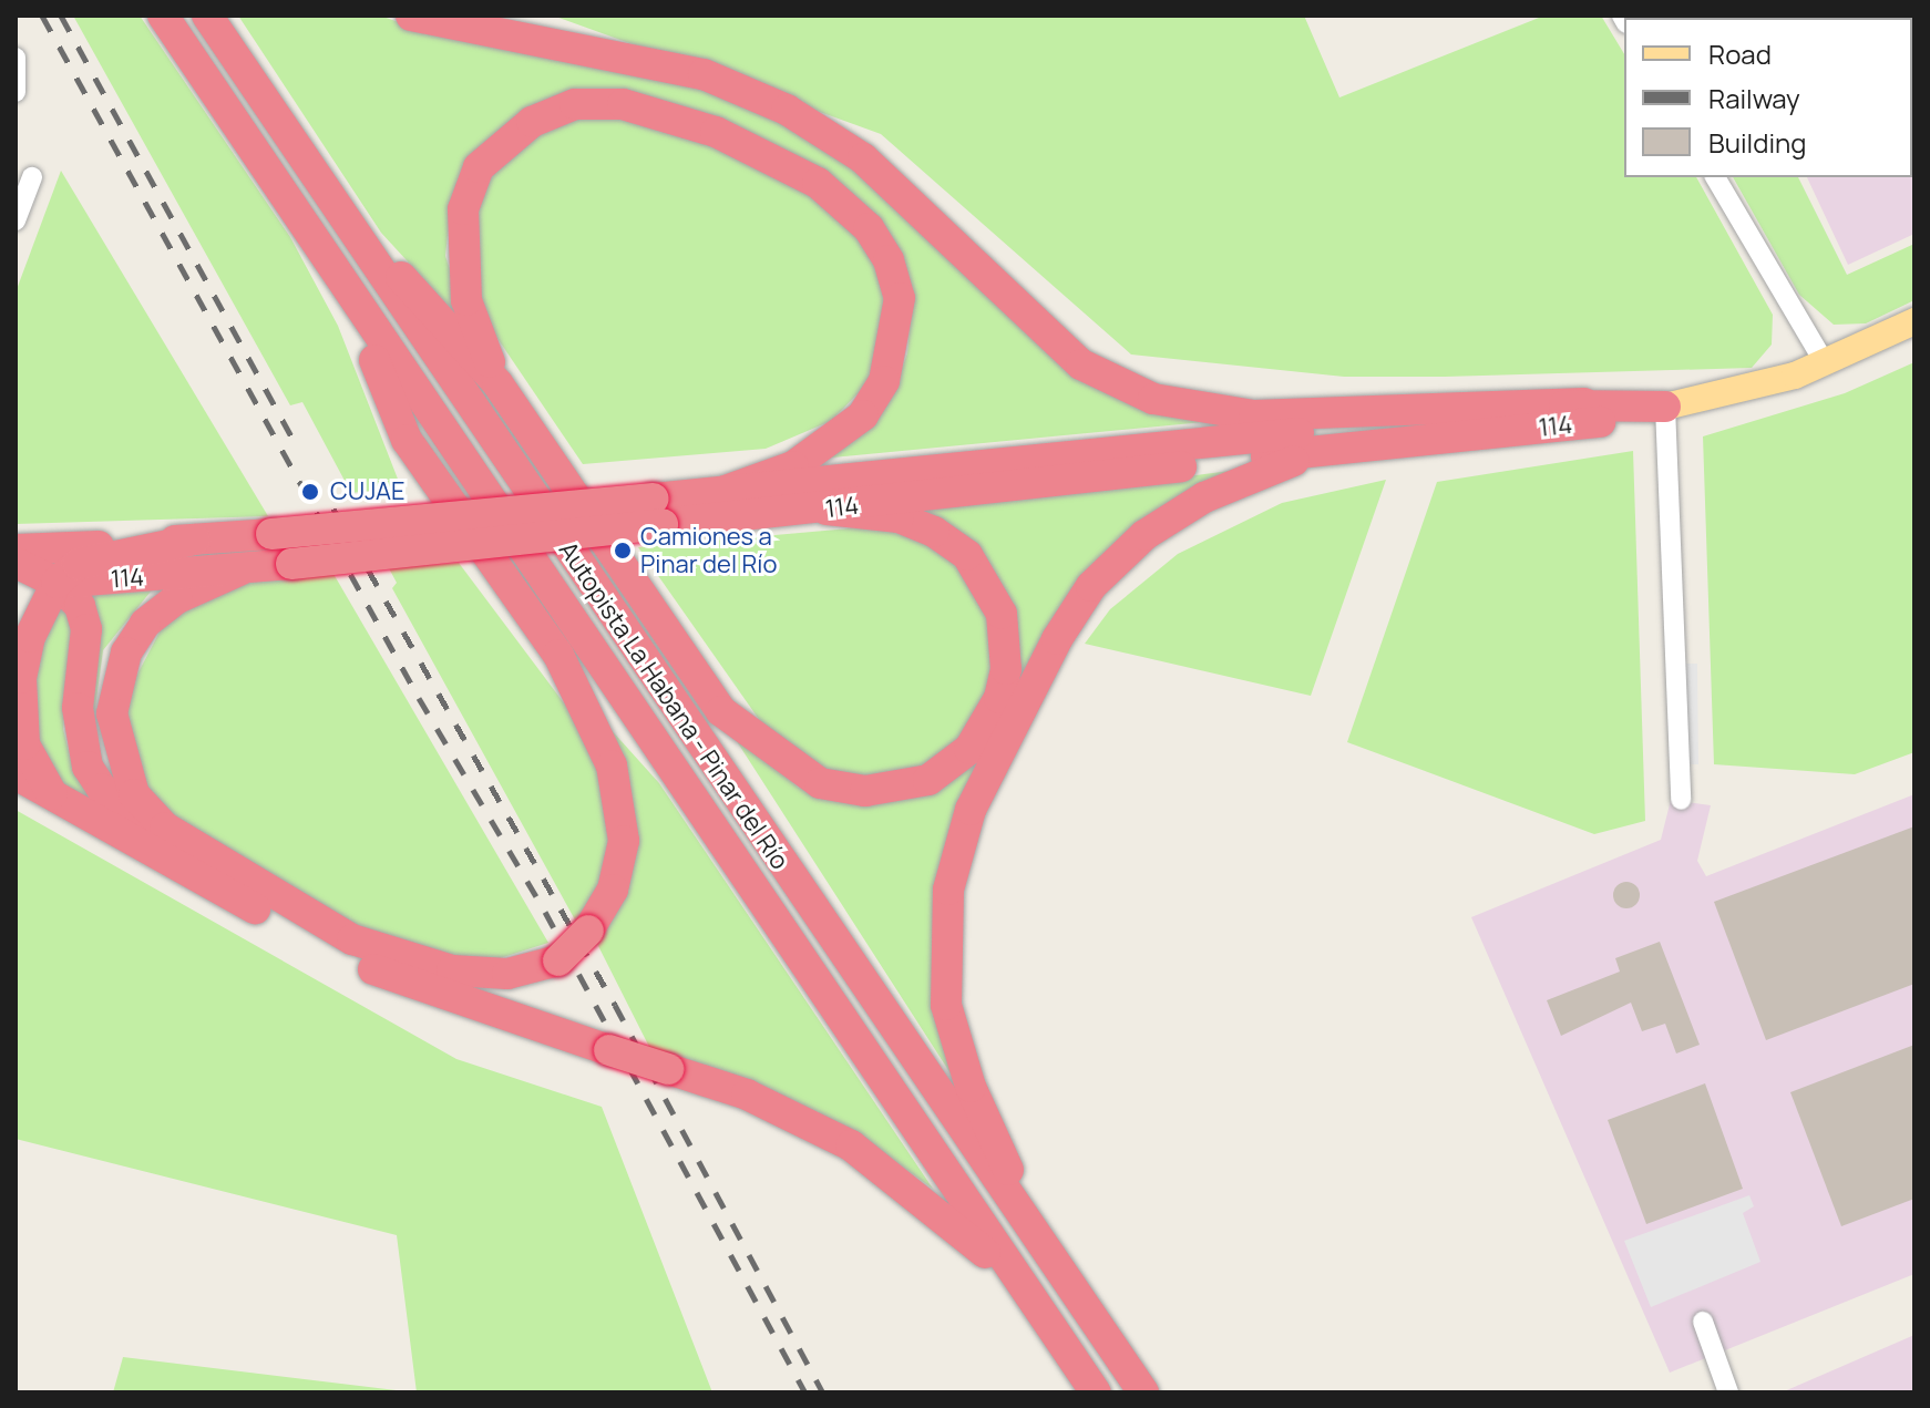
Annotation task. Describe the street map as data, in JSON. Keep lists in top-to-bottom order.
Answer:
{
  "streets": {
    "highway": ["114", "Autopista La Habana - Pinar del Río"]
  },
  "places": ["CUJAE", "Camiones a Pinar del Río"],
  "legend": ["Road", "Railway", "Building"]
}
